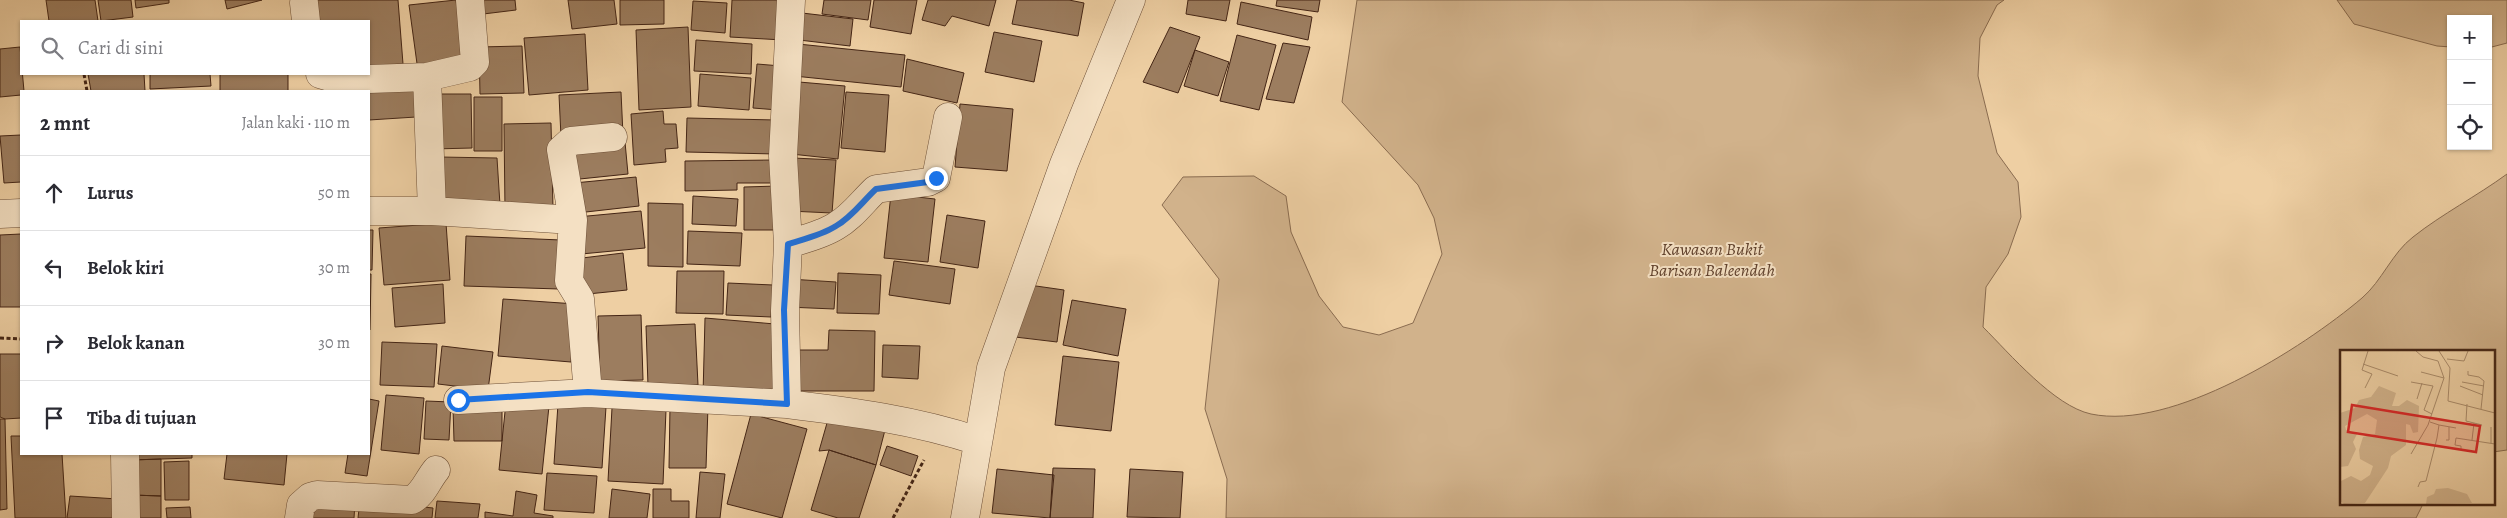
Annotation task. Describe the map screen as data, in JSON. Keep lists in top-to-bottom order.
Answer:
{
  "parks": ["Kawasan Bukit Barisan Baleendah"],
  "page": {
    "map_buttons": ["+", "−"],
    "search": "Cari di sini",
    "heading": ["2 mnt", "Jalan kaki · 110 m"],
    "list": [
      ["Lurus", "50 m"],
      ["Belok kiri", "30 m"],
      ["Belok kanan", "30 m"],
      "Tiba di tujuan"
    ]
  }
}
